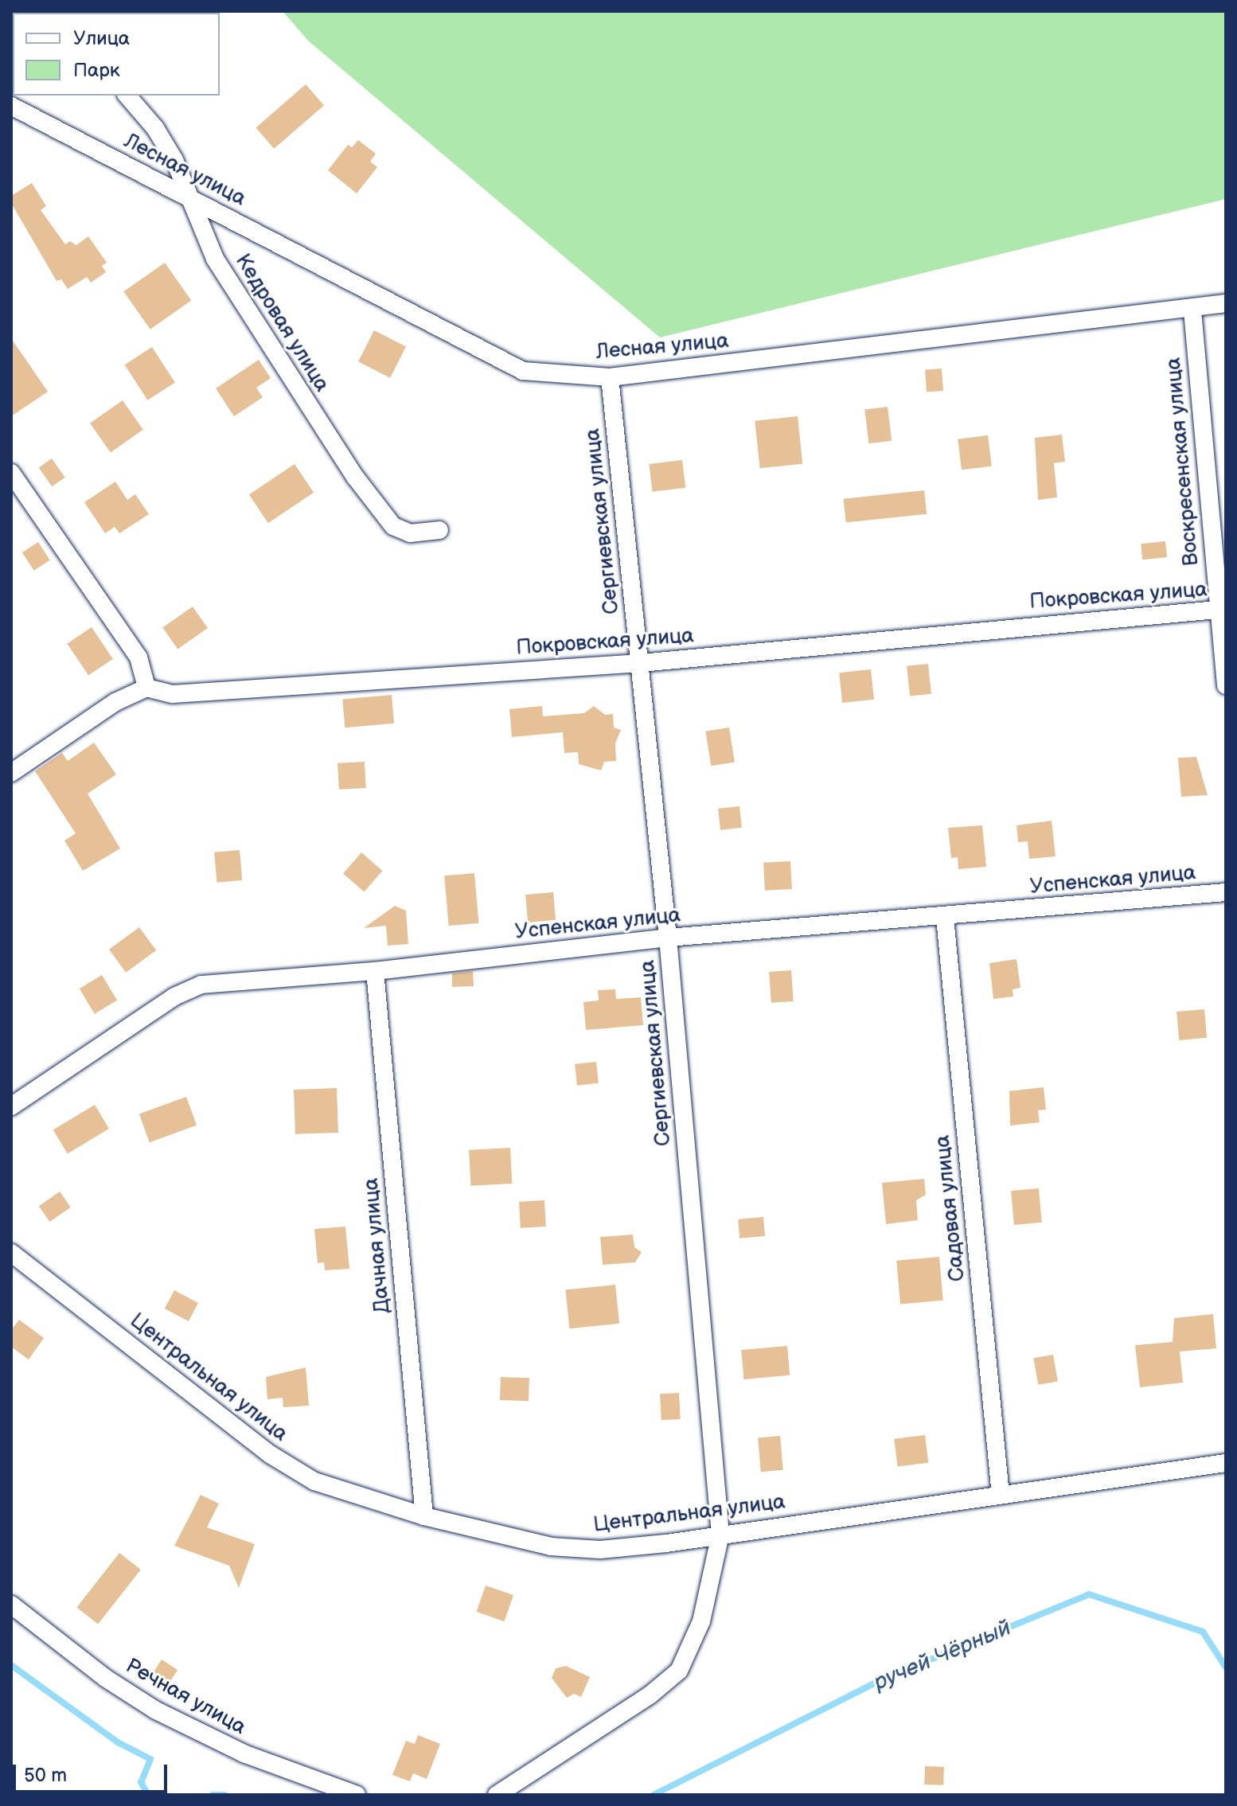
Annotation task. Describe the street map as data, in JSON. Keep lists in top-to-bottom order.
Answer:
{
  "streets": {
    "street": [
      "Лесная улица",
      "Кедровая улица",
      "Воскресенская улица",
      "Сергиевская улица",
      "Покровская улица",
      "Успенская улица",
      "Садовая улица",
      "Дачная улица",
      "Центральная улица",
      "Речная улица"
    ]
  },
  "crossings": [
    ["Лесная улица", "Кедровая улица"],
    ["Лесная улица", "Воскресенская улица"],
    ["Лесная улица", "Сергиевская улица"],
    ["Воскресенская улица", "Покровская улица"],
    ["Сергиевская улица", "Покровская улица"],
    ["Сергиевская улица", "Успенская улица"],
    ["Сергиевская улица", "Центральная улица"],
    ["Успенская улица", "Садовая улица"],
    ["Успенская улица", "Дачная улица"],
    ["Садовая улица", "Центральная улица"],
    ["Дачная улица", "Центральная улица"]
  ],
  "water": ["ручей Чёрный"],
  "legend": ["Улица", "Парк"],
  "scale_bar": "50 m"
}
